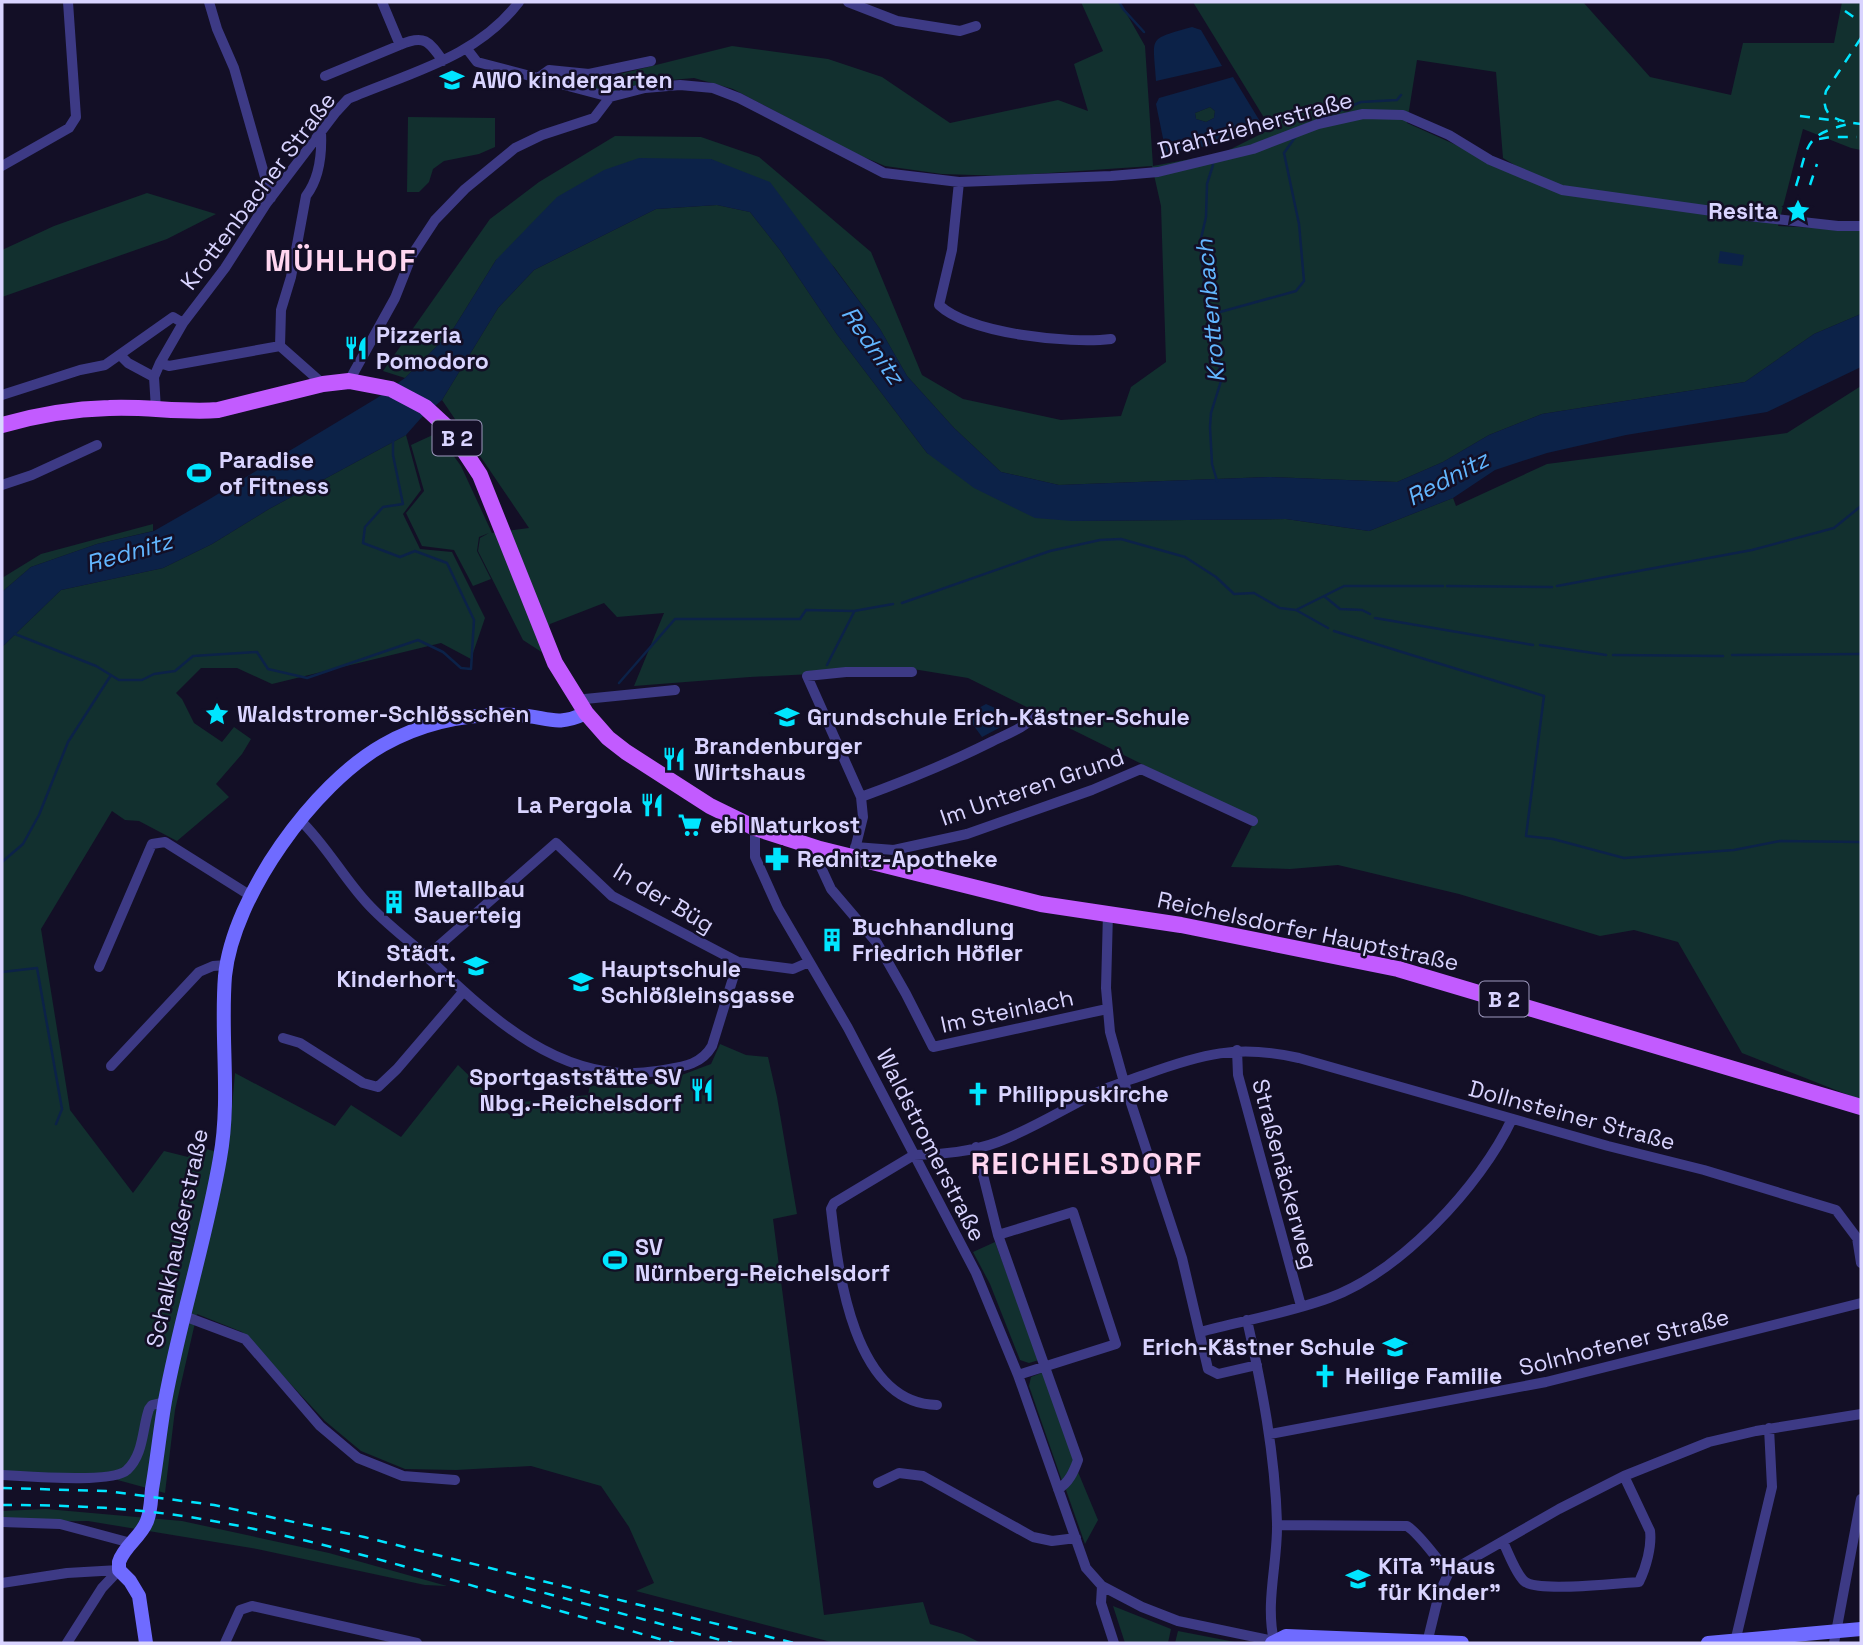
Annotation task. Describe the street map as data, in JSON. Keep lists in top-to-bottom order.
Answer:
{
  "streets": {
    "main road": ["B 2", "Reichelsdorfer Hauptstraße", "Schalkhaußerstraße"],
    "street": [
      "Drahtzieherstraße",
      "Krottenbacher Straße",
      "Im Unteren Grund",
      "In der Büg",
      "Im Steinlach",
      "Dollnsteiner Straße",
      "Waldstromerstraße",
      "Straßenäckerweg",
      "Solnhofener Straße"
    ]
  },
  "crossings": [
    ["Drahtzieherstraße", "Krottenbacher Straße"],
    ["Krottenbacher Straße", "B 2"],
    ["B 2", "Reichelsdorfer Hauptstraße"],
    ["Im Unteren Grund", "Reichelsdorfer Hauptstraße"],
    ["In der Büg", "Waldstromerstraße"],
    ["Reichelsdorfer Hauptstraße", "Im Steinlach"],
    ["Reichelsdorfer Hauptstraße", "Waldstromerstraße"],
    ["Reichelsdorfer Hauptstraße", "Schalkhaußerstraße"],
    ["Dollnsteiner Straße", "Waldstromerstraße"],
    ["Dollnsteiner Straße", "Straßenäckerweg"]
  ],
  "districts": ["MÜHLHOF", "REICHELSDORF"],
  "water": ["Krottenbach", "Rednitz"],
  "places": {
    "school or university": [
      "AWO kindergarten",
      "Grundschule Erich-Kästner-Schule",
      "Städt. Kinderhort",
      "Hauptschule Schlößleinsgasse",
      "Erich-Kästner Schule",
      "KiTa \"Haus für Kinder\""
    ],
    "place": ["Resita", "Waldstromer-Schlösschen"],
    "restaurant": [
      "Pizzeria Pomodoro",
      "Brandenburger Wirtshaus",
      "La Pergola",
      "Sportgaststätte SV Nbg.-Reichelsdorf"
    ],
    "sports": ["Paradise of Fitness", "SV Nürnberg-Reichelsdorf"],
    "supermarket": ["ebl Naturkost"],
    "pharmacy": ["Rednitz-Apotheke"],
    "building": ["Metallbau Sauerteig", "Buchhandlung Friedrich Höfler"],
    "church": ["Philippuskirche", "Heilige Familie"]
  }
}
